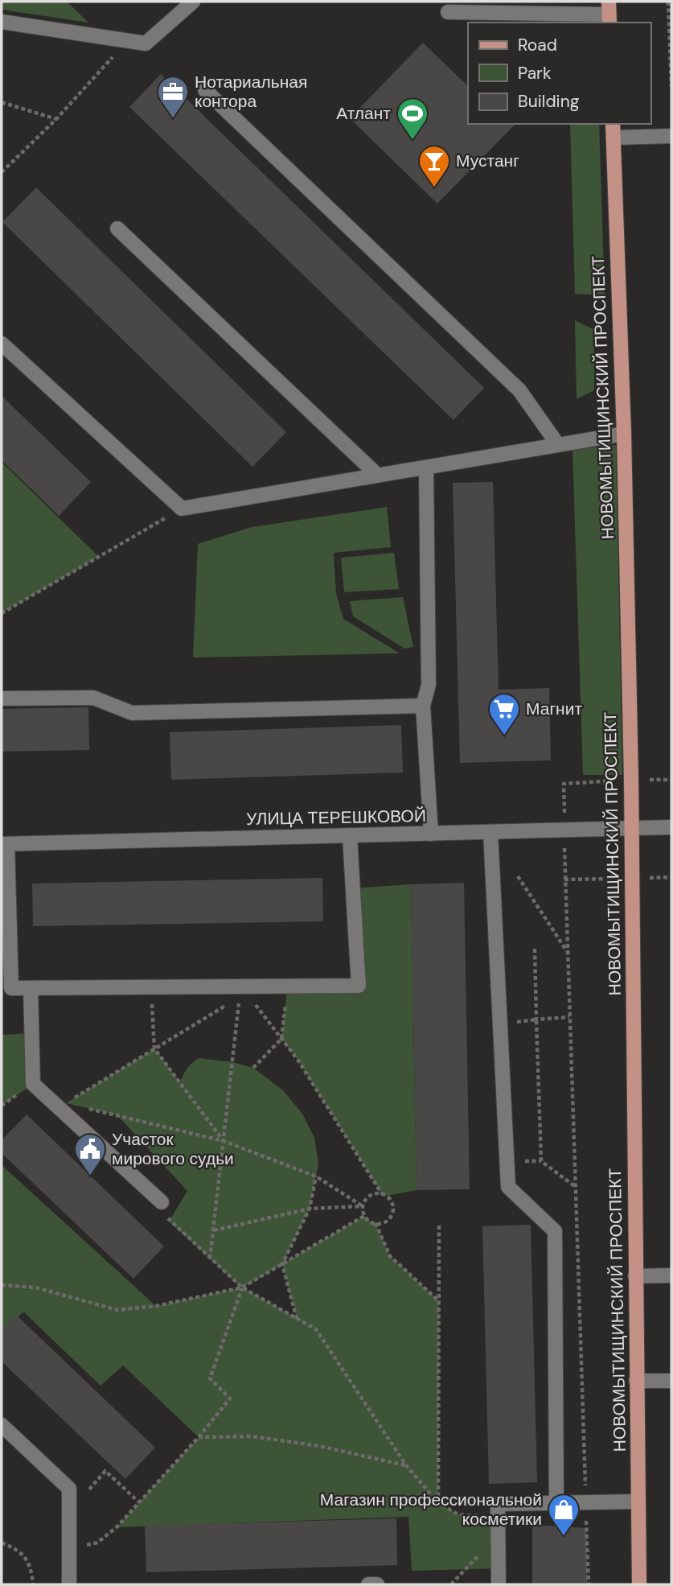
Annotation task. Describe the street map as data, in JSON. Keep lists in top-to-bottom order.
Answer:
{
  "streets": {
    "main road": ["НОВОМЫТИЩИНСКИЙ ПРОСПЕКТ"],
    "street": ["УЛИЦА ТЕРЕШКОВОЙ"]
  },
  "crossings": [
    ["НОВОМЫТИЩИНСКИЙ ПРОСПЕКТ", "УЛИЦА ТЕРЕШКОВОЙ"]
  ],
  "places": {
    "office": ["Нотариальная контора"],
    "sports": ["Атлант"],
    "bar": ["Мустанг"],
    "supermarket": ["Магнит"],
    "public building": ["Участок мирового судьи"],
    "shop": ["Магазин профессиональной косметики"]
  },
  "legend": ["Road", "Park", "Building"]
}
